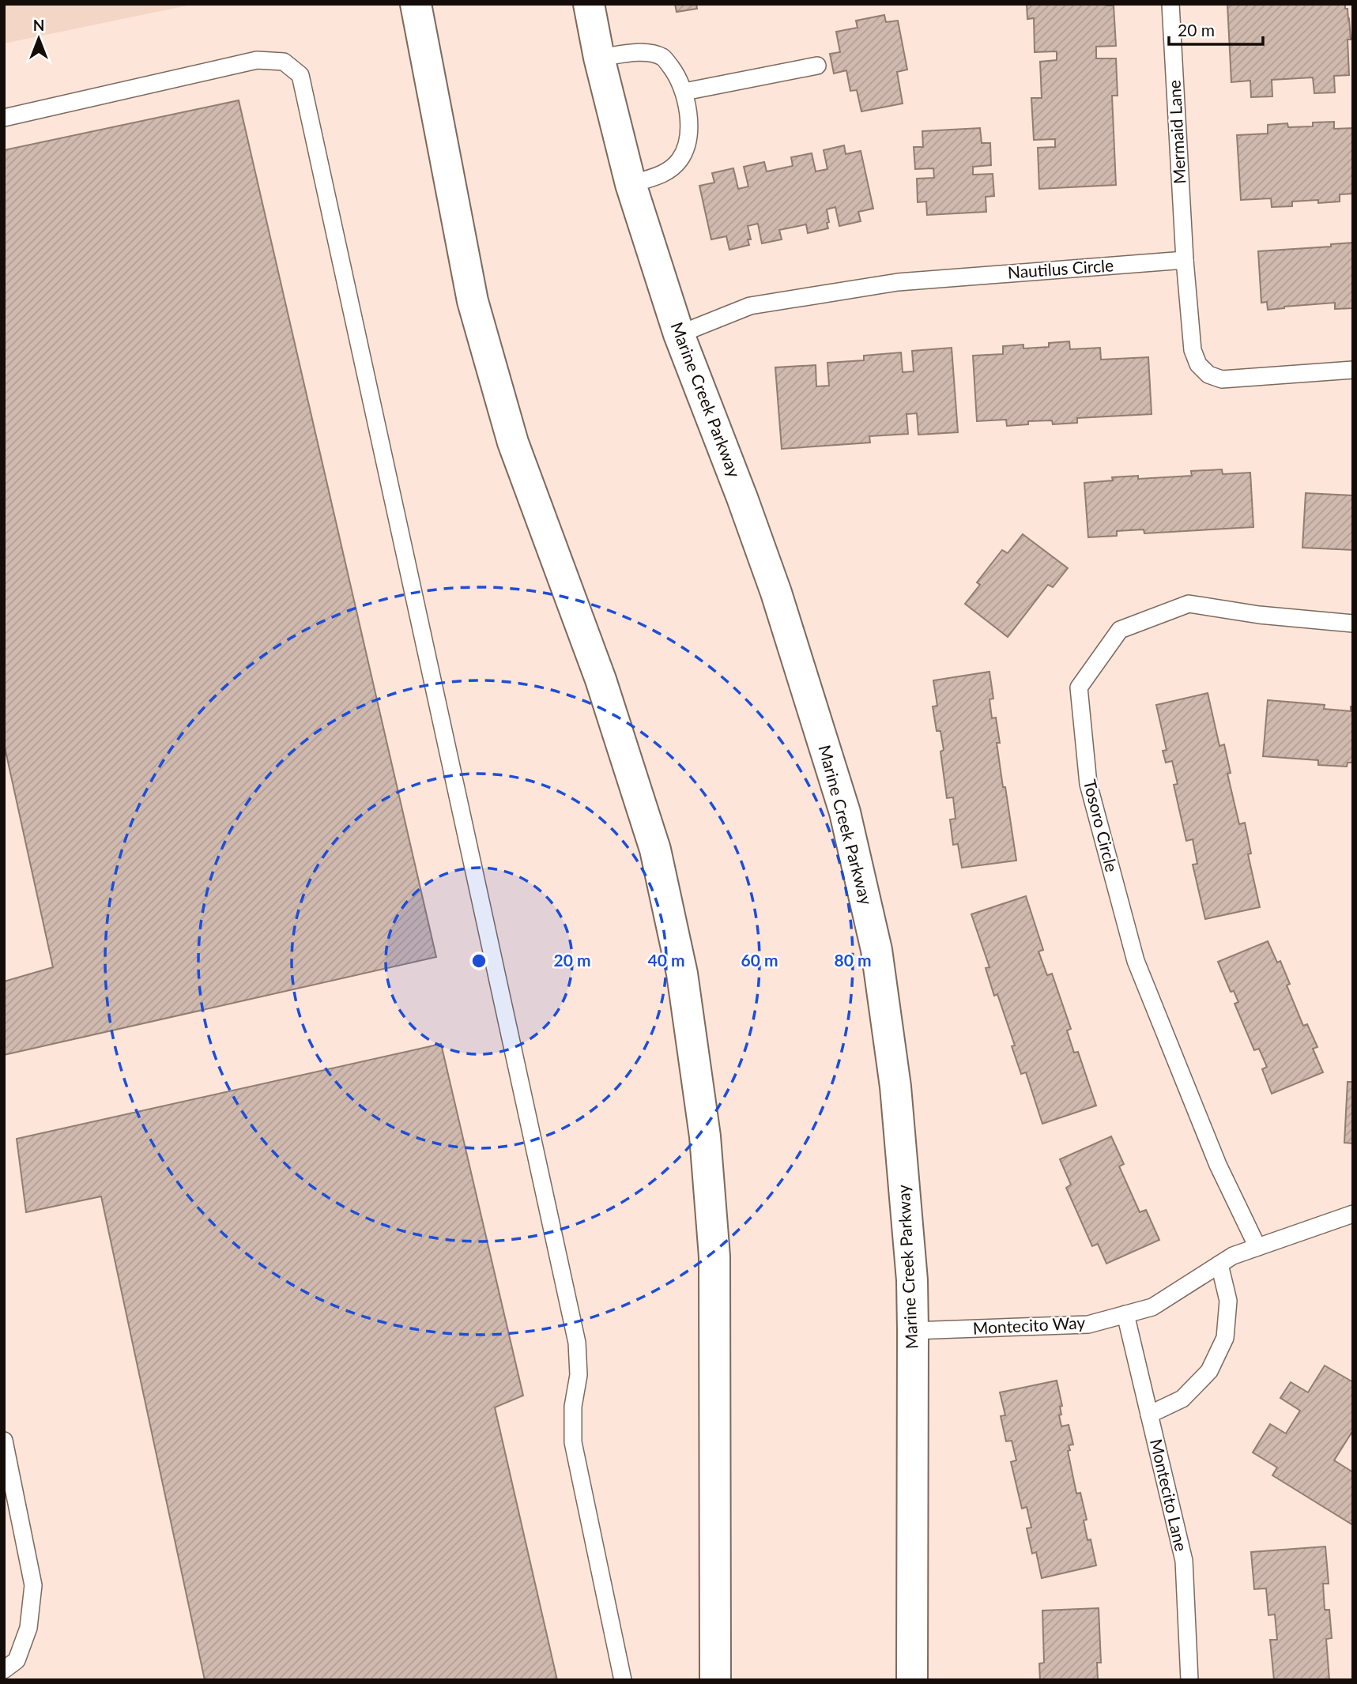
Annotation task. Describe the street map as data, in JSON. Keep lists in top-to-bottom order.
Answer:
{
  "streets": {
    "main road": ["Marine Creek Parkway"],
    "lane": [
      "Mermaid Lane",
      "Nautilus Circle",
      "Tosoro Circle",
      "Montecito Way",
      "Montecito Lane"
    ]
  },
  "crossings": [
    ["Mermaid Lane", "Nautilus Circle"],
    ["Nautilus Circle", "Marine Creek Parkway"],
    ["Marine Creek Parkway", "Montecito Way"],
    ["Tosoro Circle", "Montecito Way"],
    ["Montecito Way", "Montecito Lane"]
  ],
  "scale_bar": "20 m",
  "north": "top",
  "rings": [
    "20 m",
    "40 m",
    "60 m",
    "80 m"
  ]
}
